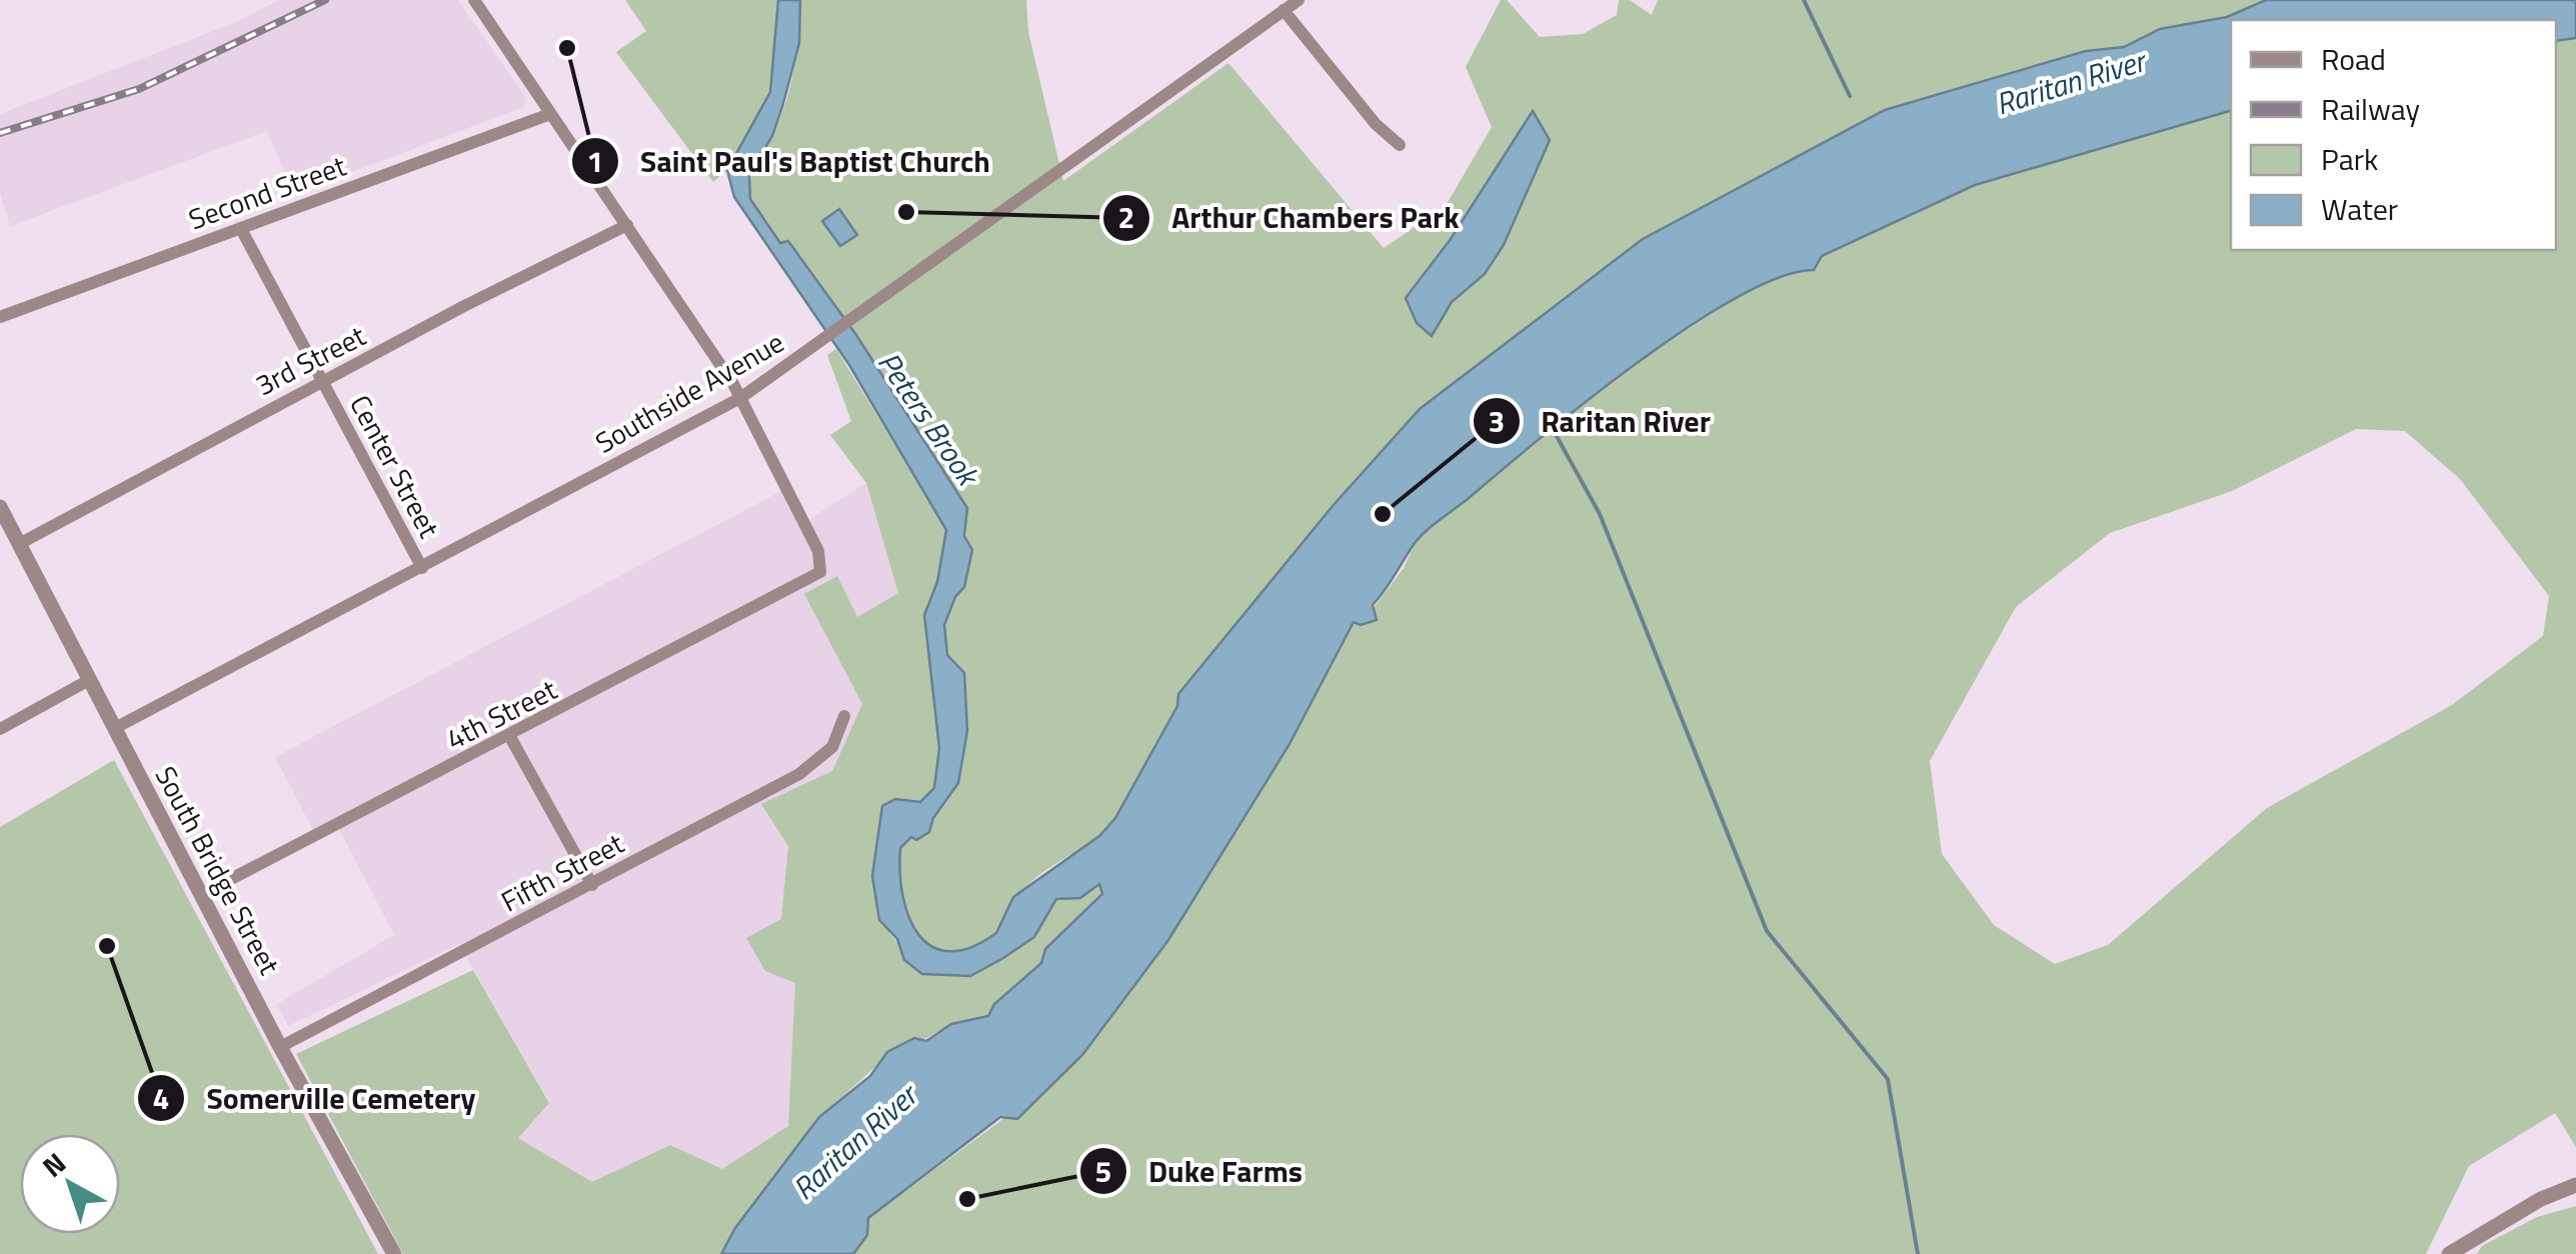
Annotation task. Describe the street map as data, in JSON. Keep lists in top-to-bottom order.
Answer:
{
  "streets": {
    "street": [
      "Second Street",
      "3rd Street",
      "Southside Avenue",
      "Center Street",
      "4th Street",
      "South Bridge Street",
      "Fifth Street"
    ]
  },
  "crossings": [
    ["Second Street", "Center Street"],
    ["3rd Street", "Center Street"],
    ["3rd Street", "South Bridge Street"],
    ["Southside Avenue", "Center Street"],
    ["Southside Avenue", "4th Street"],
    ["Southside Avenue", "South Bridge Street"],
    ["4th Street", "South Bridge Street"],
    ["South Bridge Street", "Fifth Street"]
  ],
  "water": ["Raritan River", "Peters Brook"],
  "places": [
    "Saint Paul's Baptist Church",
    "Arthur Chambers Park",
    "Raritan River",
    "Somerville Cemetery",
    "Duke Farms"
  ],
  "legend": [
    "Road",
    "Railway",
    "Park",
    "Water"
  ],
  "north": "top left"
}
